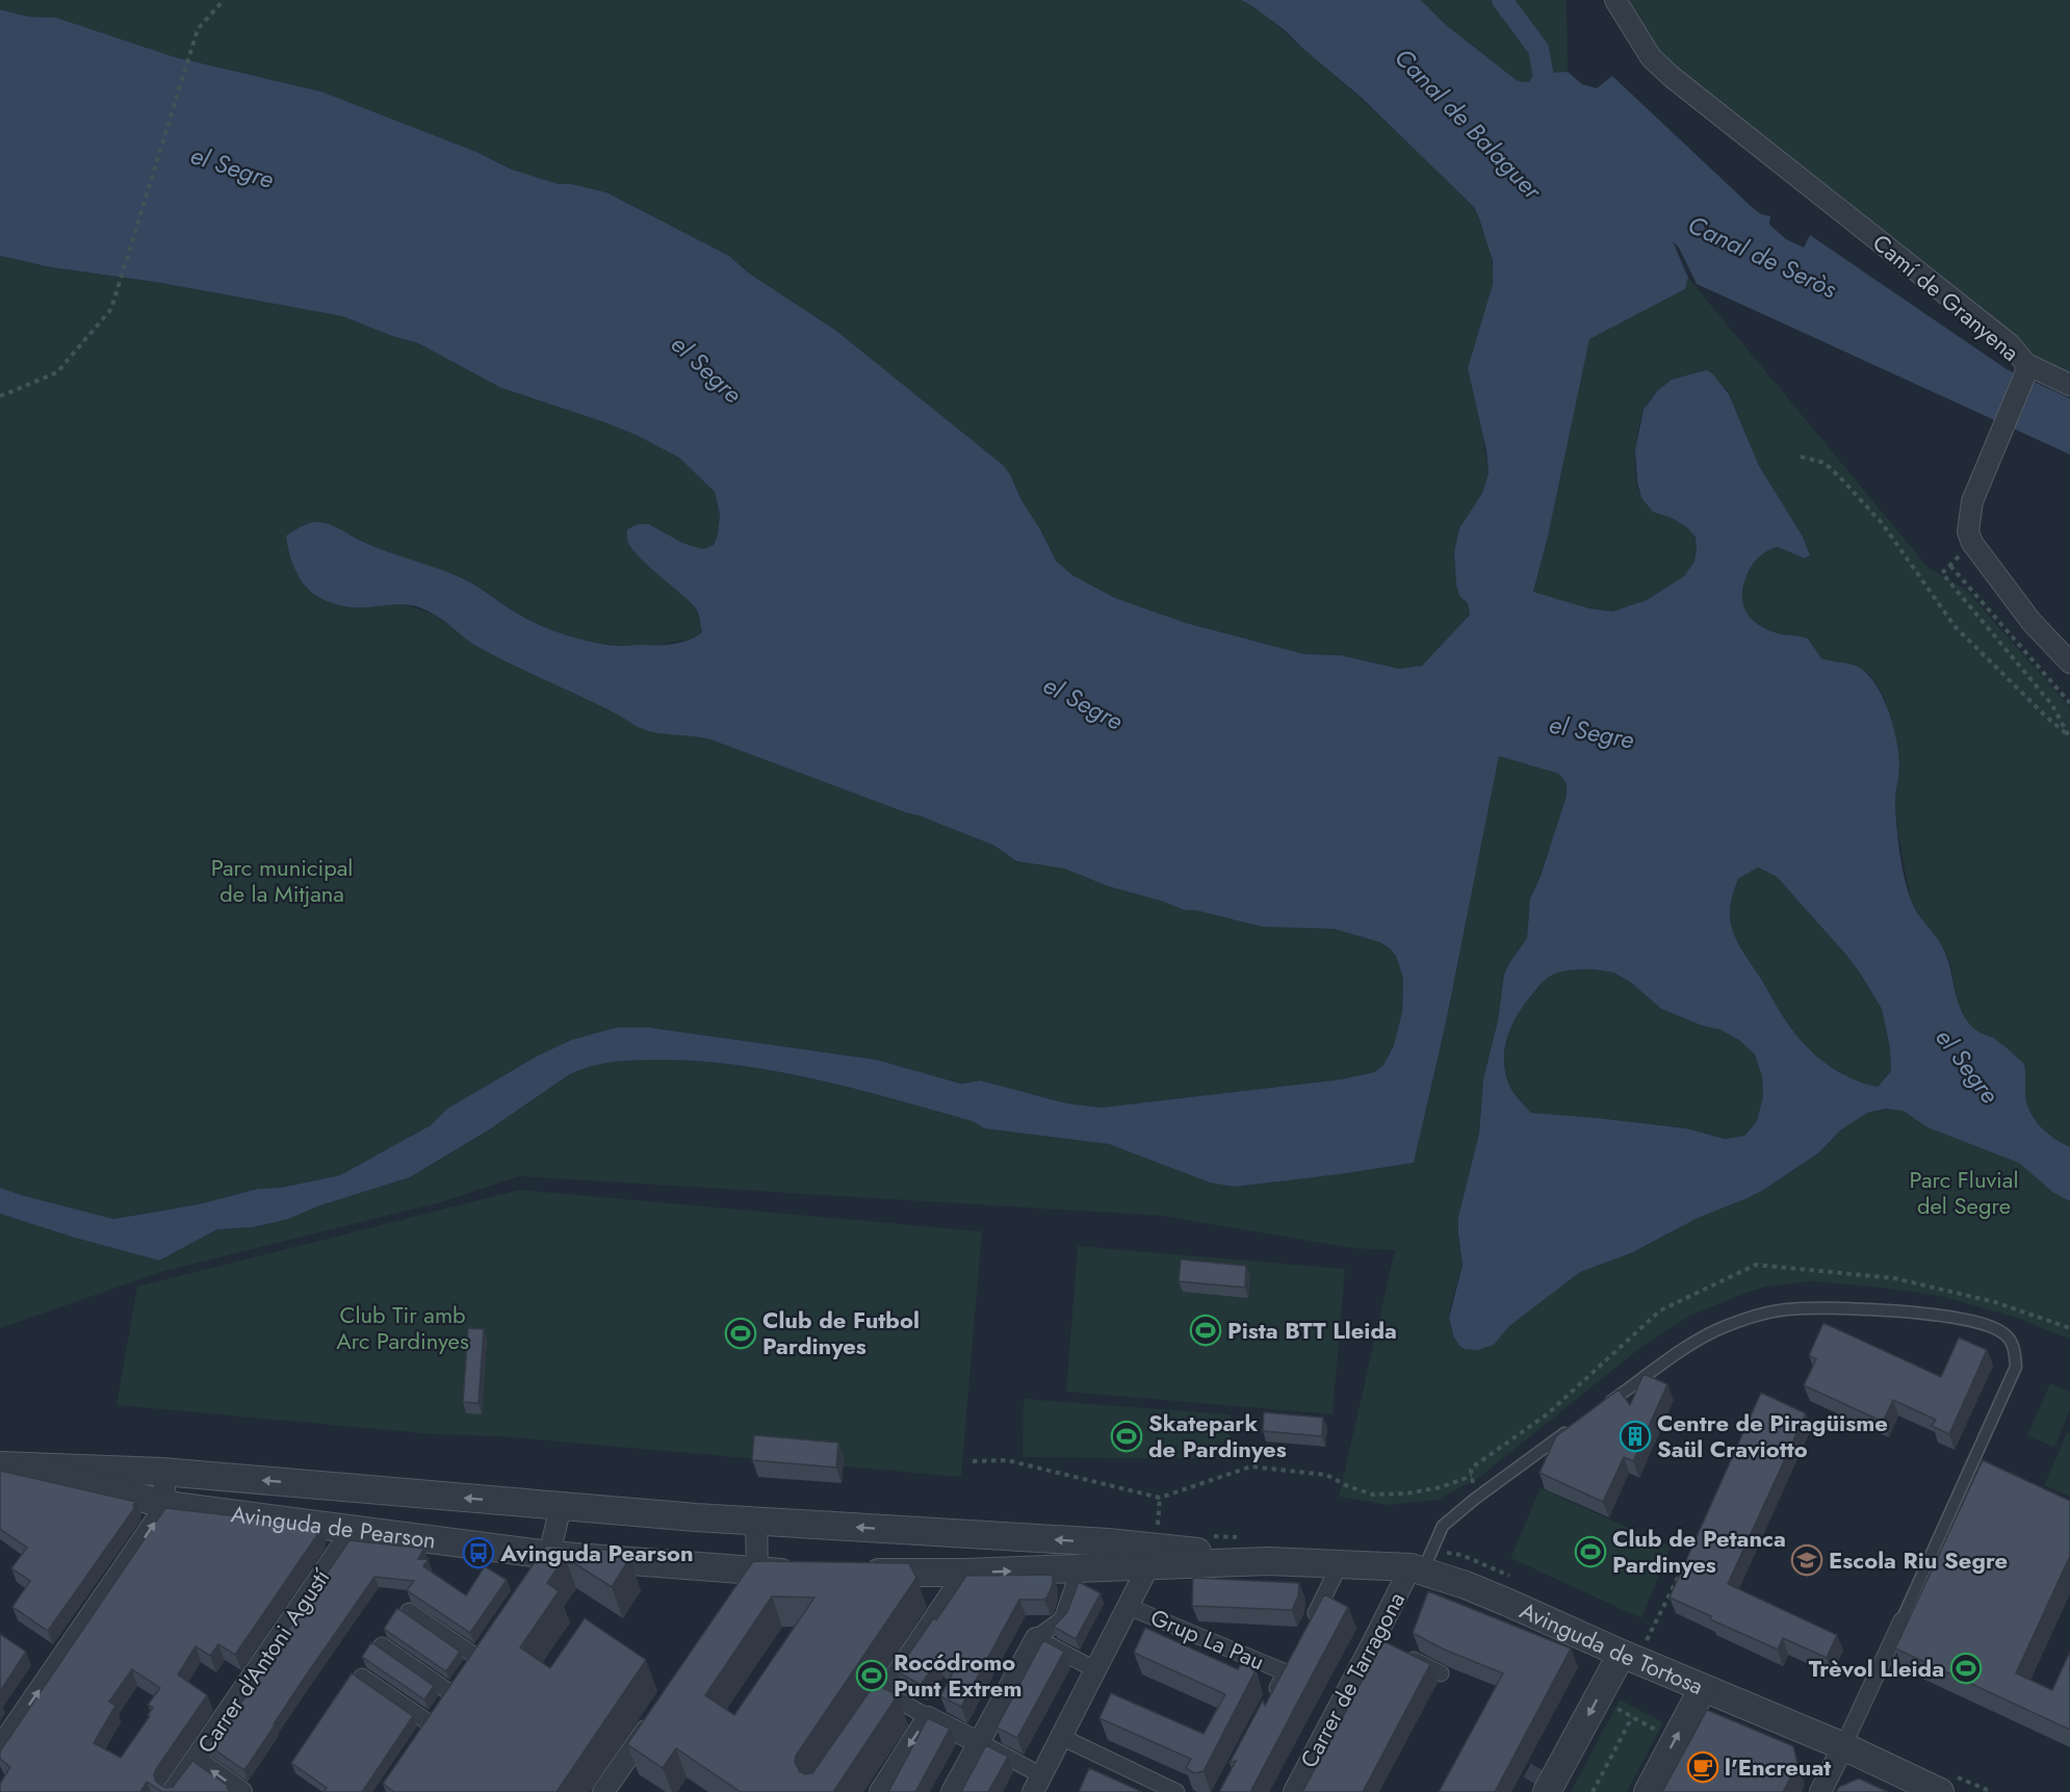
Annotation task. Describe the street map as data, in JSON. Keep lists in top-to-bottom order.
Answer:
{
  "streets": {
    "street": [
      "Camí de Granyena",
      "Avinguda de Pearson",
      "Grup La Pau",
      "Avinguda de Tortosa",
      "Carrer d'Antoni Agustí",
      "Carrer de Tarragona"
    ]
  },
  "crossings": [
    ["Avinguda de Pearson", "Avinguda de Tortosa"],
    ["Avinguda de Pearson", "Carrer d'Antoni Agustí"],
    ["Avinguda de Tortosa", "Carrer de Tarragona"]
  ],
  "water": ["Canal de Balaguer", "el Segre", "Canal de Seròs"],
  "parks": ["Parc municipal de la Mitjana", "Parc Fluvial del Segre", "Club Tir amb Arc Pardinyes"],
  "places": {
    "sports": [
      "Pista BTT Lleida",
      "Club de Futbol Pardinyes",
      "Skatepark de Pardinyes",
      "Club de Petanca Pardinyes",
      "Trèvol Lleida",
      "Rocódromo Punt Extrem"
    ],
    "building": ["Centre de Piragüisme Saül Craviotto"],
    "bus stop": ["Avinguda Pearson"],
    "school or university": ["Escola Riu Segre"],
    "cafe": ["l'Encreuat"]
  }
}
